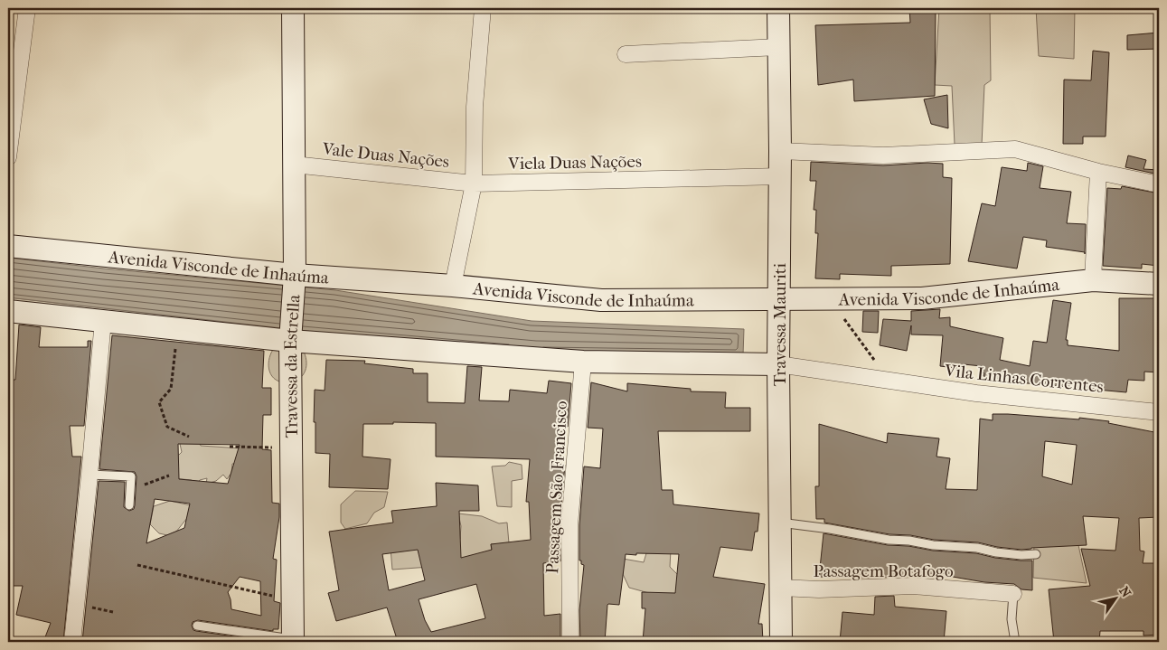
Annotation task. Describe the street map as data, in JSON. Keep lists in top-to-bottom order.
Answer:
{
  "streets": {
    "street": [
      "Vale Duas Nações",
      "Viela Duas Nações",
      "Avenida Visconde de Inhaúma",
      "Travessa Mauriti",
      "Travessa da Estrella",
      "Vila Linhas Correntes",
      "Passagem São Francisco",
      "Passagem Botafogo"
    ]
  },
  "crossings": [
    ["Vale Duas Nações", "Viela Duas Nações"],
    ["Vale Duas Nações", "Travessa da Estrella"],
    ["Viela Duas Nações", "Travessa Mauriti"],
    ["Avenida Visconde de Inhaúma", "Travessa Mauriti"],
    ["Avenida Visconde de Inhaúma", "Travessa da Estrella"],
    ["Travessa Mauriti", "Vila Linhas Correntes"],
    ["Travessa Mauriti", "Passagem Botafogo"]
  ],
  "north": "top right"
}
